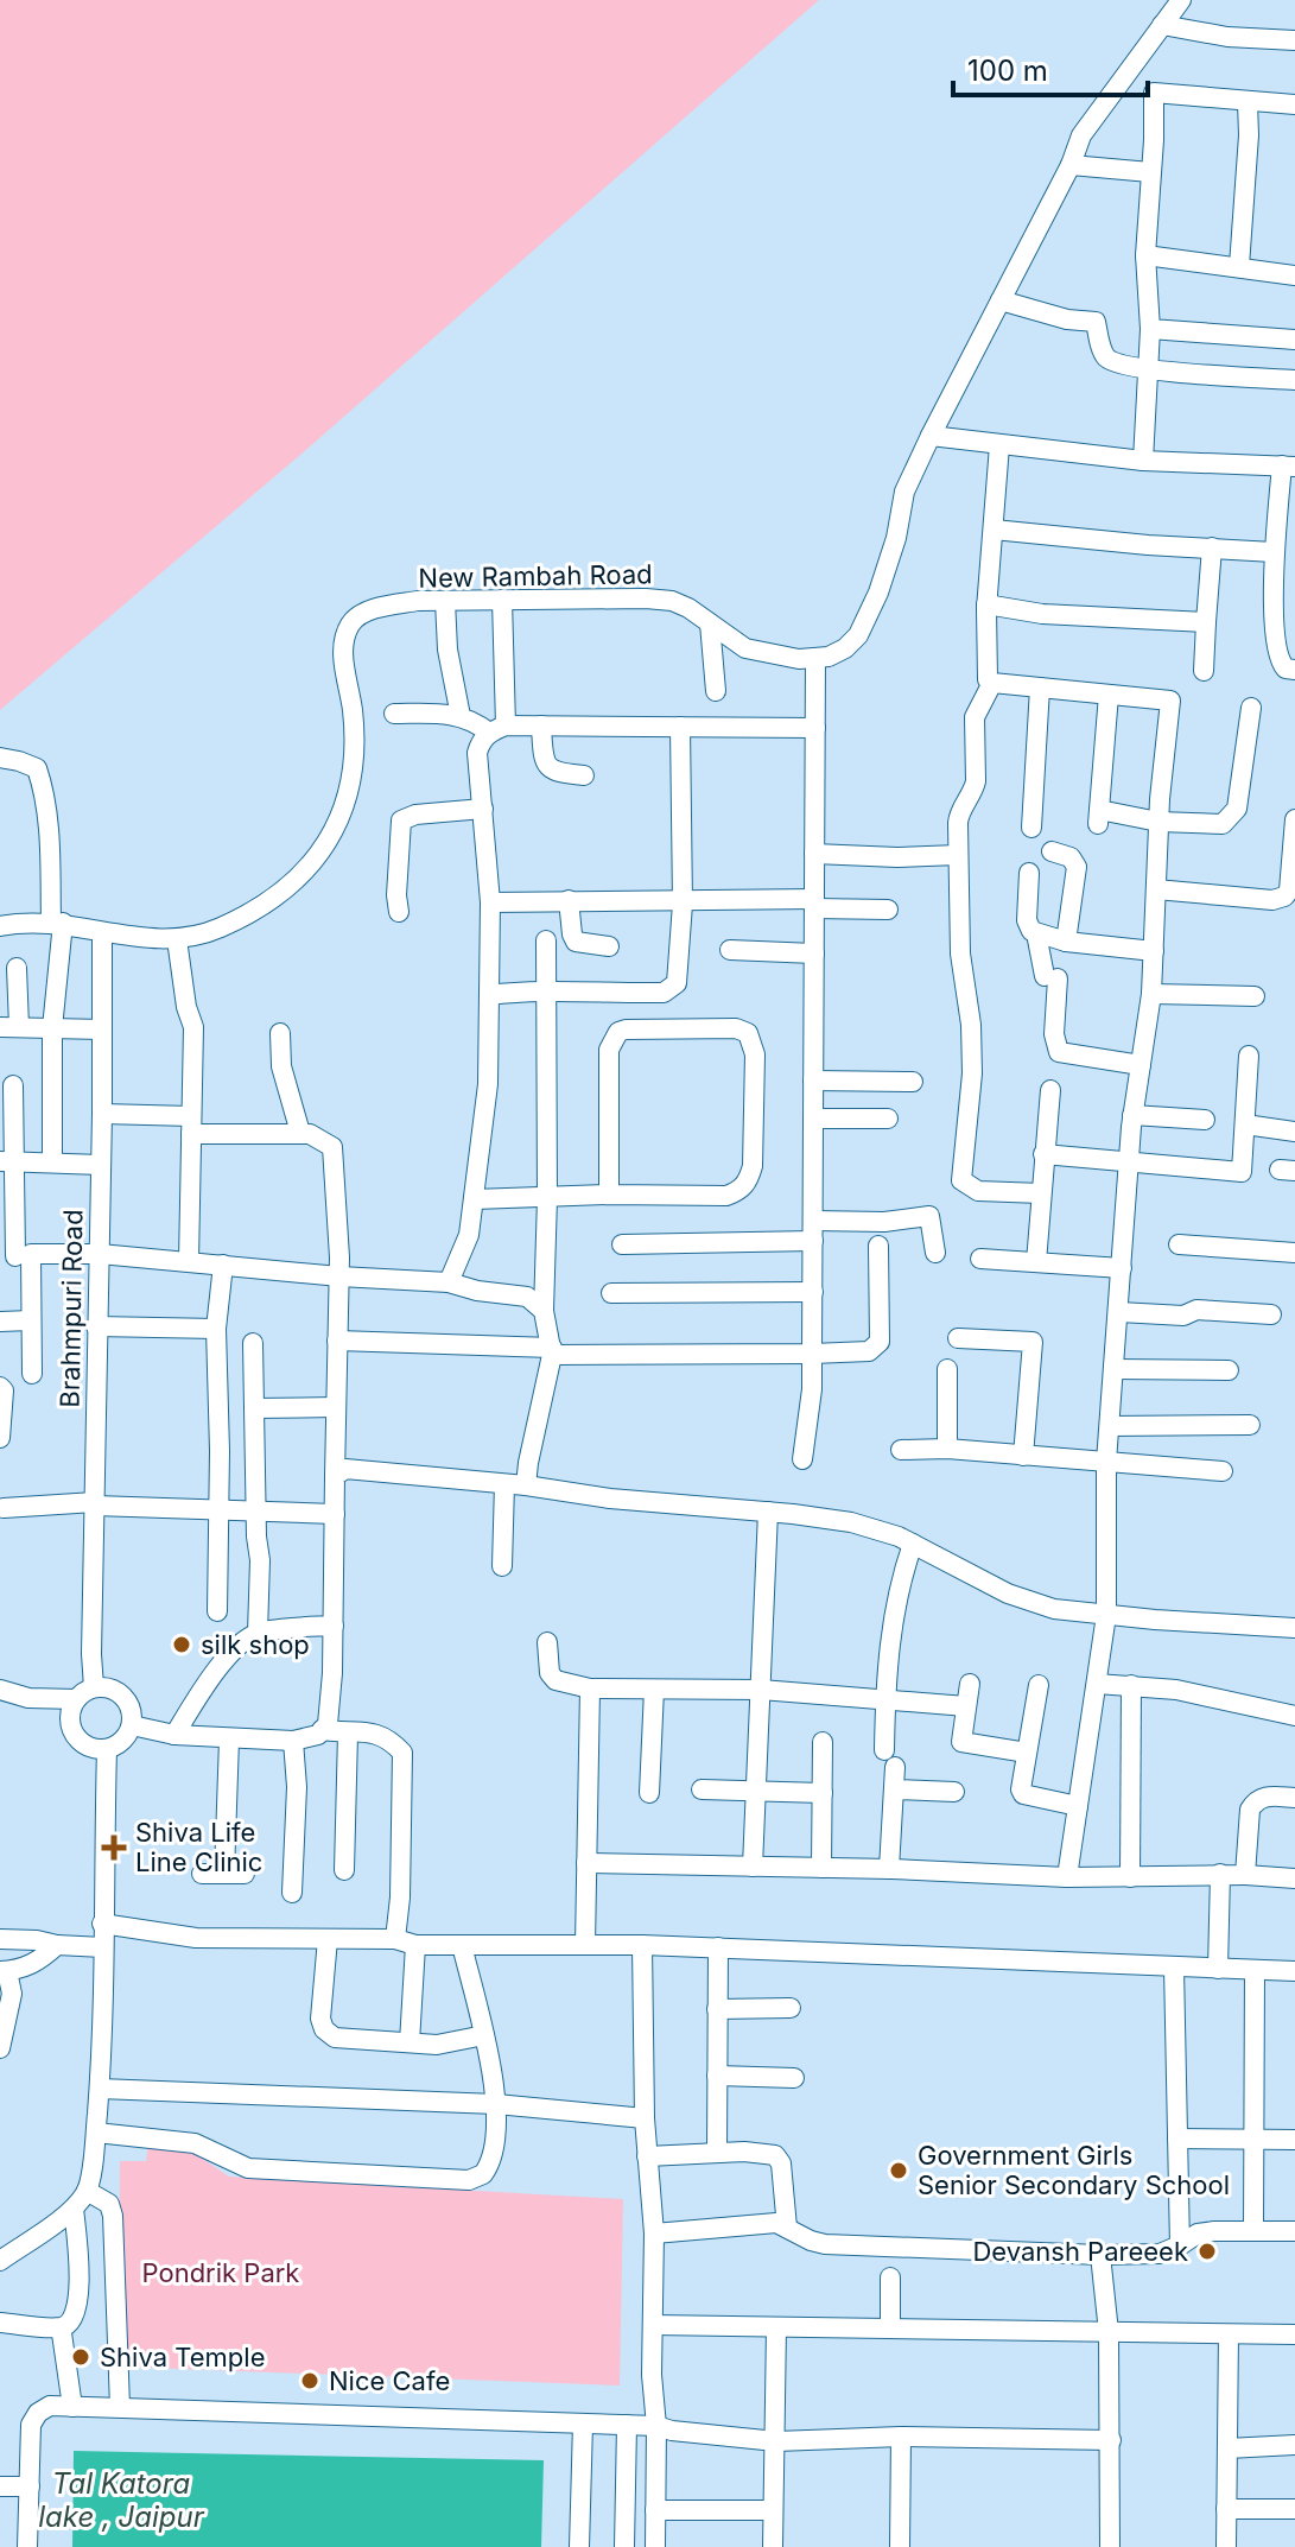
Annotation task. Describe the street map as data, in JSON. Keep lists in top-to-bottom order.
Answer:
{
  "streets": {
    "street": ["New Rambah Road", "Brahmpuri Road"]
  },
  "crossings": [
    ["New Rambah Road", "Brahmpuri Road"]
  ],
  "water": ["Tal Katora lake , Jaipur"],
  "parks": ["Pondrik Park"],
  "places": {
    "other": [
      "silk shop",
      "Government Girls Senior Secondary School",
      "Devansh Pareeek",
      "Shiva Temple",
      "Nice Cafe"
    ],
    "health": ["Shiva Life Line Clinic"]
  },
  "scale_bar": "100 m"
}
